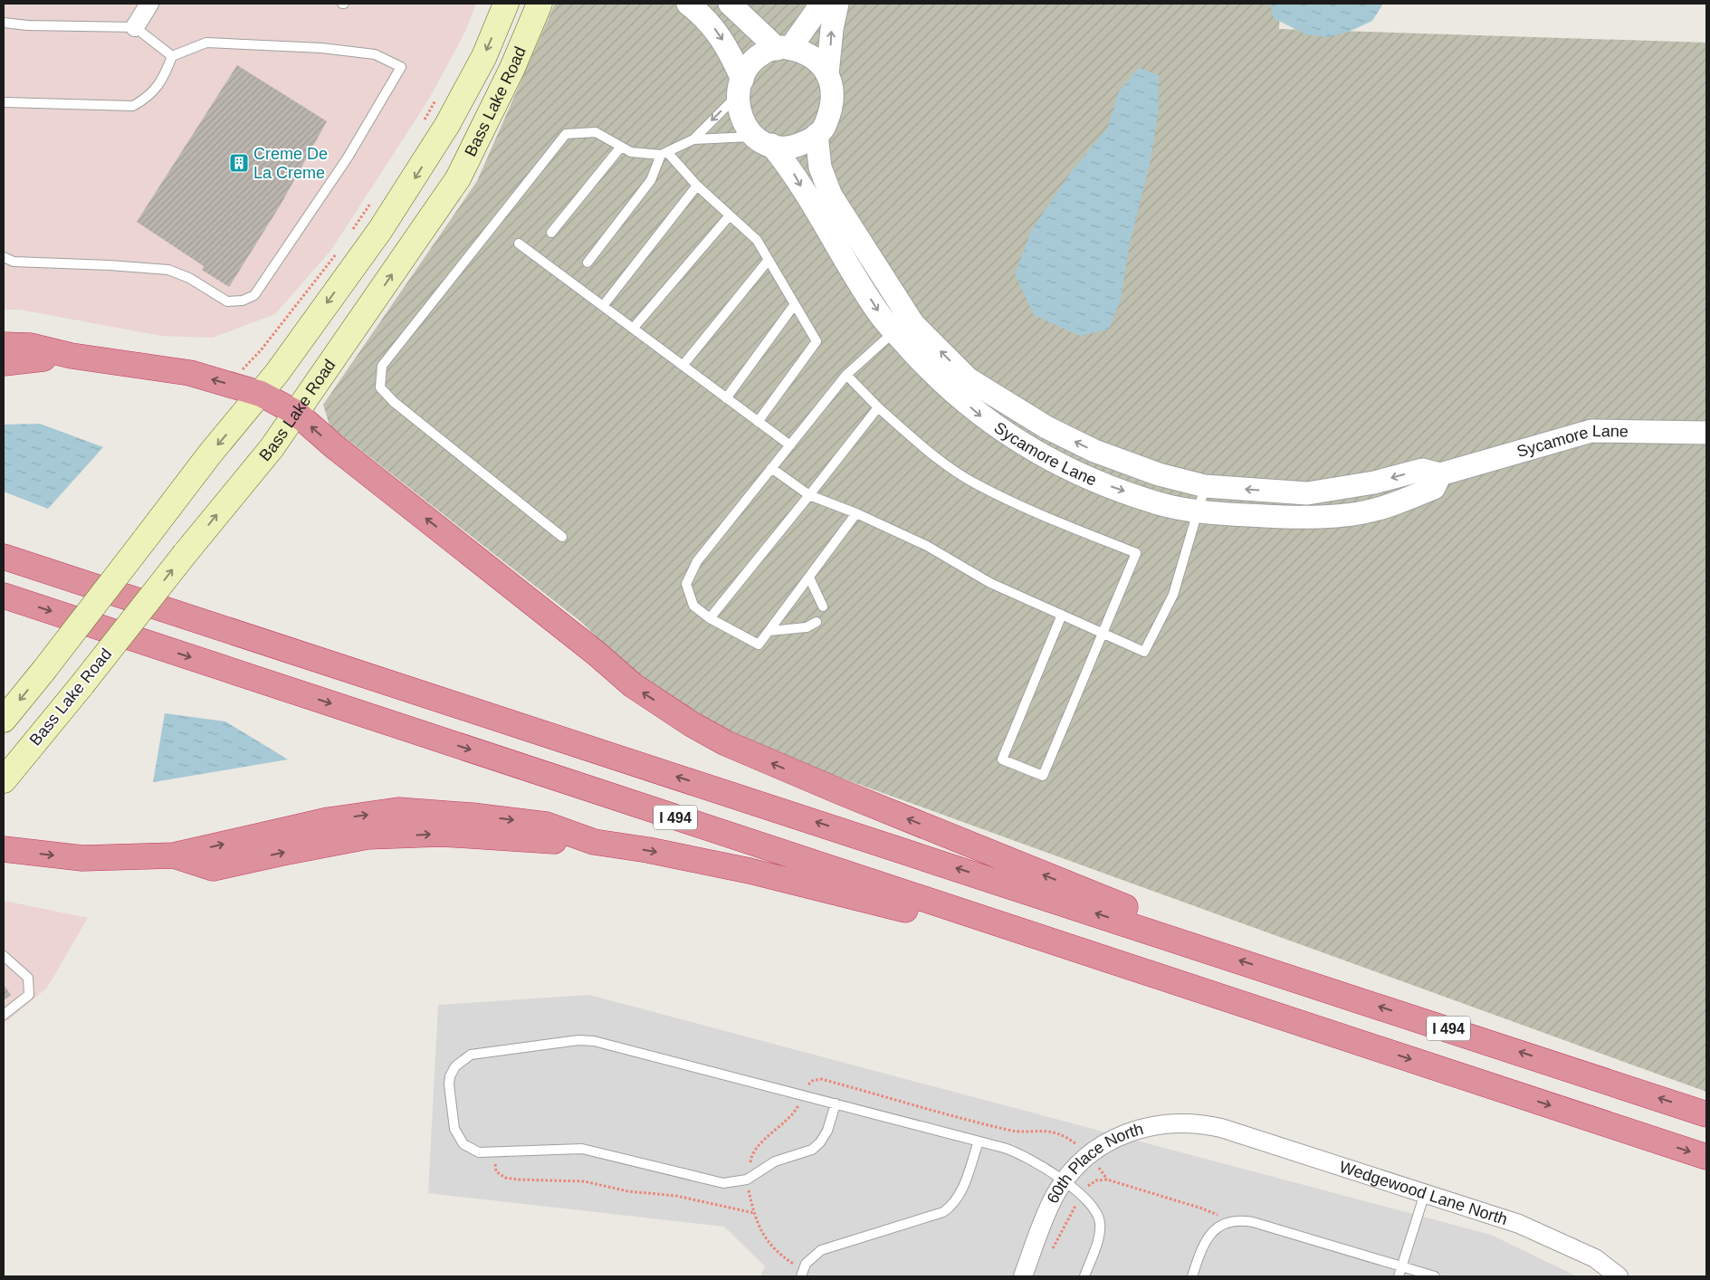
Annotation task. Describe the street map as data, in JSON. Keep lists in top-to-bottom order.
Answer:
{
  "streets": {
    "highway": ["I 494"],
    "main road": ["Bass Lake Road"],
    "street": ["Sycamore Lane", "60th Place North", "Wedgewood Lane North"]
  },
  "crossings": [
    ["60th Place North", "Wedgewood Lane North"]
  ],
  "places": {
    "building": ["Creme De La Creme"]
  }
}
